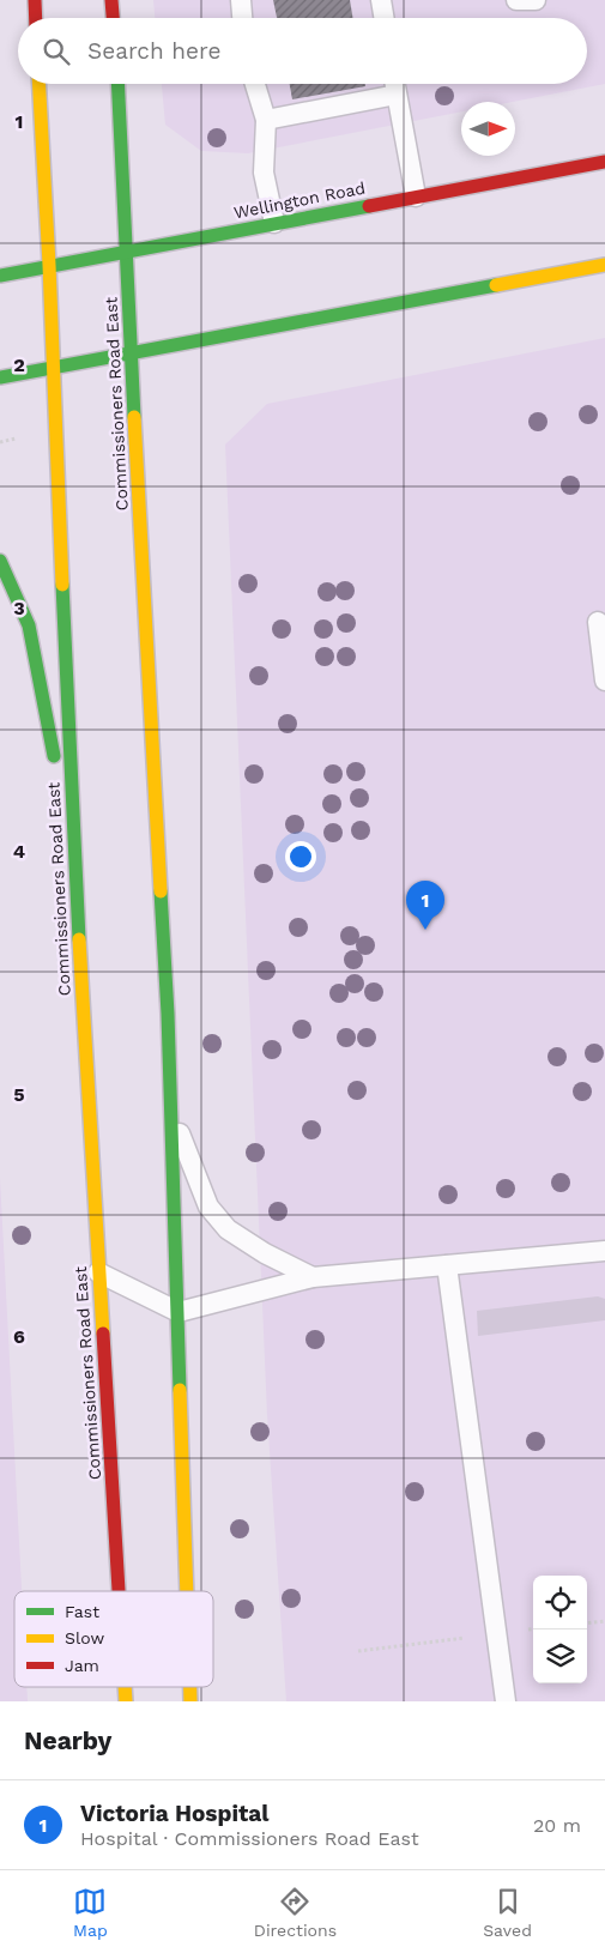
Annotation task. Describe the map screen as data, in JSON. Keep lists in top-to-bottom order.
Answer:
{
  "streets": {
    "main road": ["Wellington Road", "Commissioners Road East"]
  },
  "crossings": [
    ["Wellington Road", "Commissioners Road East"]
  ],
  "legend": ["Fast", "Slow", "Jam"],
  "north": "right",
  "page": {
    "search": "Search here",
    "pins": "1",
    "heading": "Nearby",
    "list": [
      {
        "mark": "1",
        "name": "Victoria Hospital",
        "note": "Hospital · Commissioners Road East",
        "value": "20 m"
      }
    ],
    "nav": ["Map", "Directions", "Saved"]
  },
  "grid": {
    "rows": [
      "1",
      "2",
      "3",
      "4",
      "5",
      "6"
    ]
  }
}
